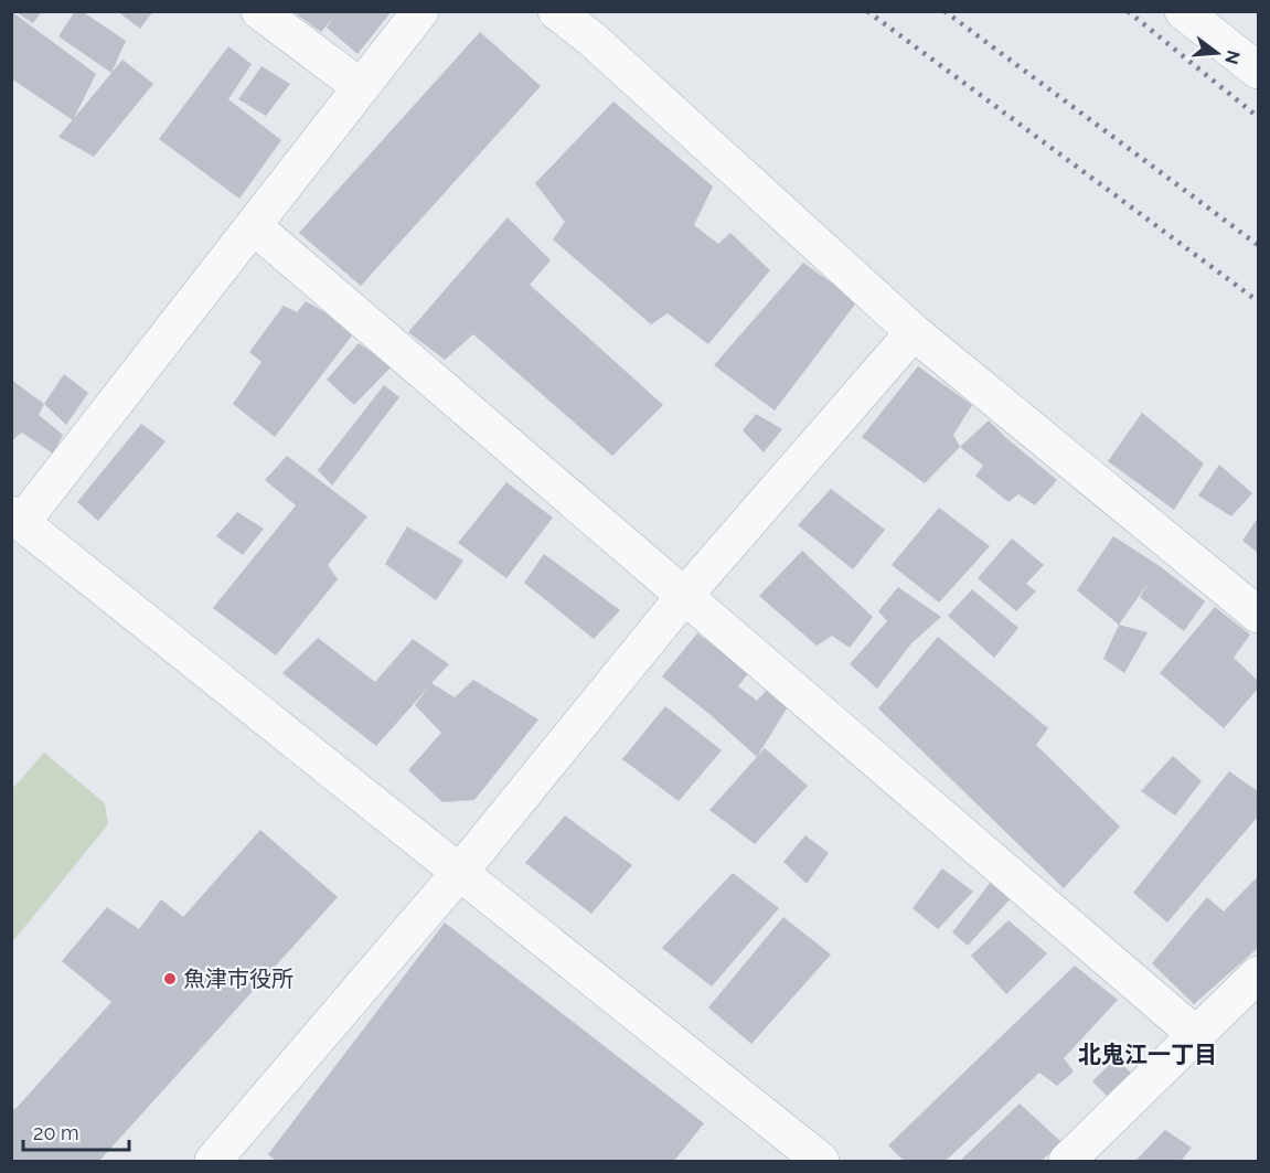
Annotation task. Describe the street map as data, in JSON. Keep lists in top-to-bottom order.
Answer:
{
  "districts": ["北鬼江一丁目"],
  "places": ["魚津市役所"],
  "scale_bar": "20 m",
  "north": "right"
}
